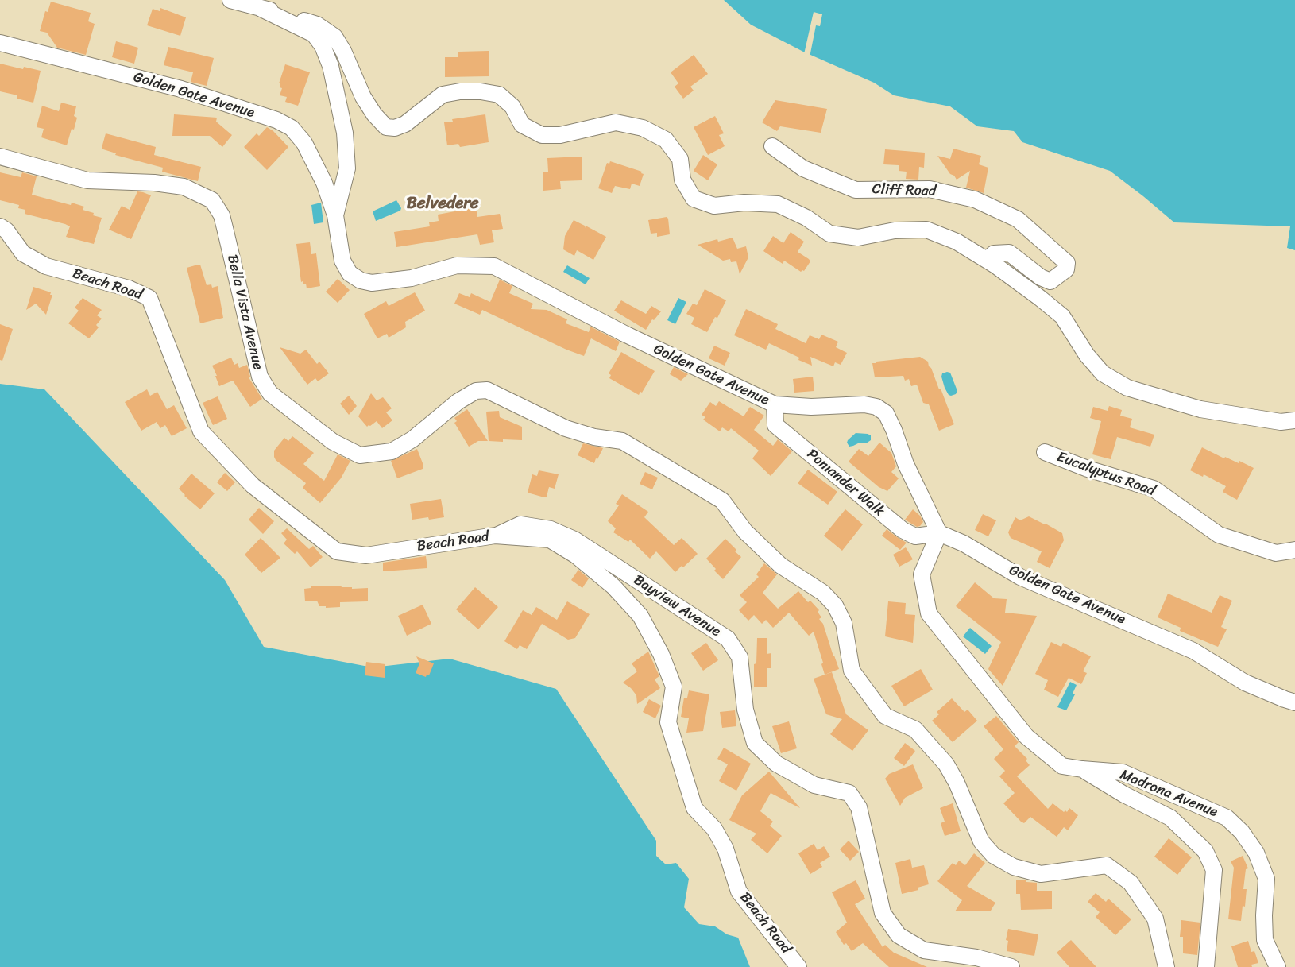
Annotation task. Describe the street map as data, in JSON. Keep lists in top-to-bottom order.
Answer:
{
  "streets": {
    "street": [
      "Golden Gate Avenue",
      "Cliff Road",
      "Beach Road",
      "Bella Vista Avenue",
      "Eucalyptus Road",
      "Pomander Walk",
      "Bayview Avenue",
      "Madrona Avenue"
    ]
  },
  "crossings": [
    ["Golden Gate Avenue", "Pomander Walk"],
    ["Golden Gate Avenue", "Madrona Avenue"],
    ["Beach Road", "Bayview Avenue"],
    ["Pomander Walk", "Madrona Avenue"]
  ],
  "districts": ["Belvedere"]
}
